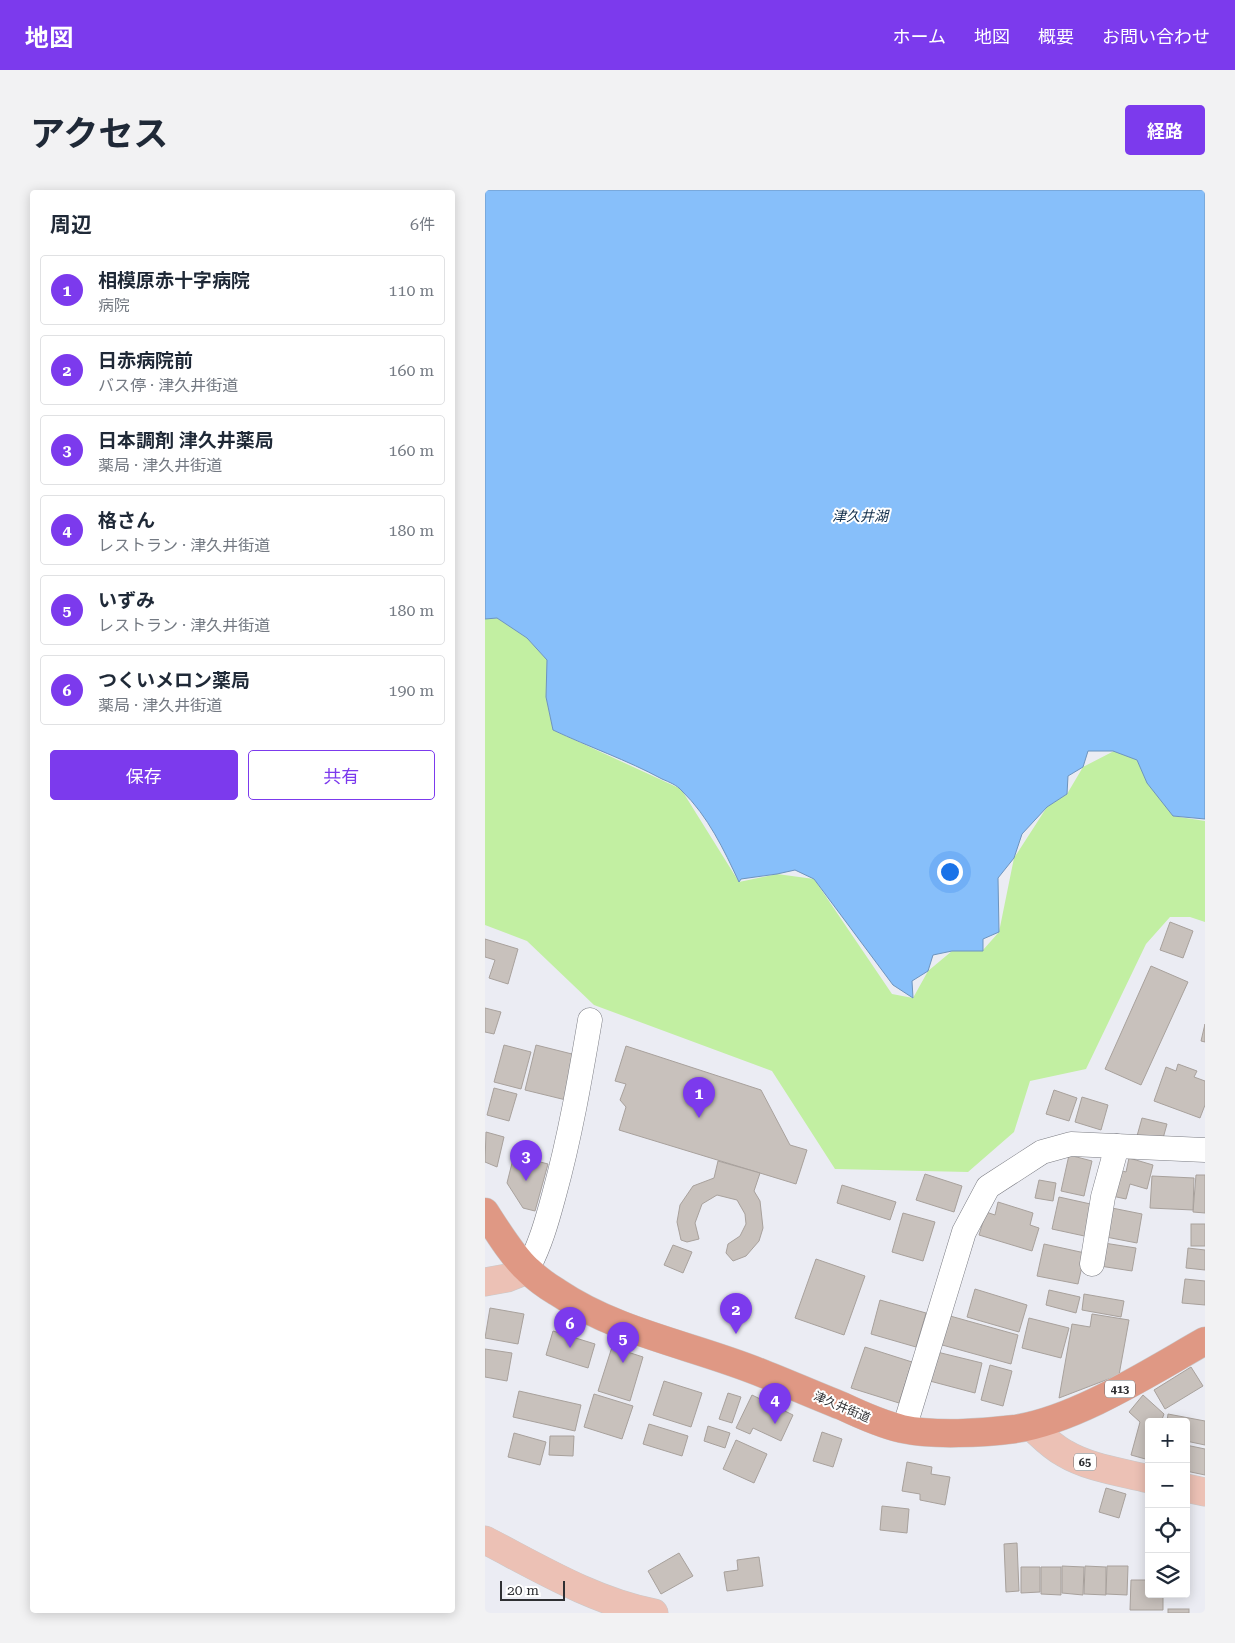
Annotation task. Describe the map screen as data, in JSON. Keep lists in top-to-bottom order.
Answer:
{
  "streets": {
    "highway": ["413", "津久井街道"],
    "main road": ["65"]
  },
  "crossings": [
    ["津久井街道", "65"]
  ],
  "water": ["津久井湖"],
  "scale_bar": "20 m",
  "page": {
    "header": "地図",
    "nav": [
      "ホーム",
      "地図",
      "概要",
      "お問い合わせ"
    ],
    "title": "アクセス",
    "buttons": [
      "経路",
      ["保存", "共有"]
    ],
    "heading": ["周辺", "6件"],
    "list": [
      {
        "mark": "1",
        "name": "相模原赤十字病院",
        "note": "病院",
        "value": "110 m"
      },
      {
        "mark": "2",
        "name": "日赤病院前",
        "note": "バス停 · 津久井街道",
        "value": "160 m"
      },
      {
        "mark": "3",
        "name": "日本調剤 津久井薬局",
        "note": "薬局 · 津久井街道",
        "value": "160 m"
      },
      {
        "mark": "4",
        "name": "格さん",
        "note": "レストラン · 津久井街道",
        "value": "180 m"
      },
      {
        "mark": "5",
        "name": "いずみ",
        "note": "レストラン · 津久井街道",
        "value": "180 m"
      },
      {
        "mark": "6",
        "name": "つくいメロン薬局",
        "note": "薬局 · 津久井街道",
        "value": "190 m"
      }
    ],
    "pins": [
      "1",
      "3",
      "2",
      "6",
      "5",
      "4"
    ],
    "map_buttons": ["+", "−"],
    "scale": "20 m"
  }
}
